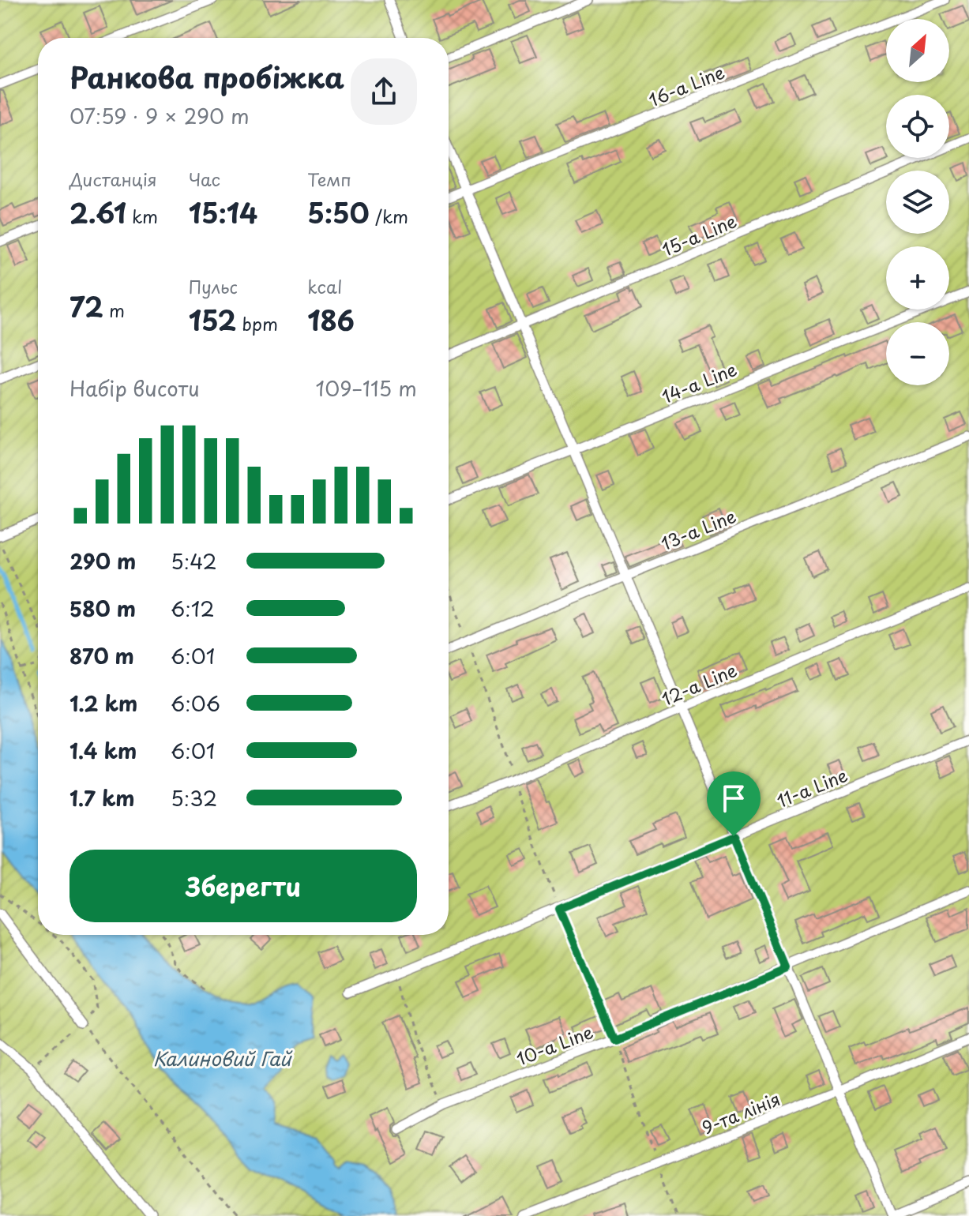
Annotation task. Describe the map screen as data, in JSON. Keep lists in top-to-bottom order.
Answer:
{
  "streets": {
    "lane": [
      "16-a Line",
      "15-a Line",
      "14-a Line",
      "13-a Line",
      "12-a Line",
      "11-a Line",
      "10-a Line",
      "9-та лінія"
    ]
  },
  "water": ["Калиновий Гай"],
  "north": "top right",
  "page": {
    "map_buttons": ["+", "−"],
    "heading": ["Ранкова пробіжка", "07:59 · 9 × 290 m"],
    "stats": [
      ["Дистанція", "2.61 km"],
      ["Час", "15:14"],
      ["Темп", "5:50 /km"],
      ["72 m"],
      ["Пульс", "152 bpm"],
      ["kcal", "186"]
    ],
    "chart": ["Набір висоти", "109–115 m"],
    "list": [
      {
        "name": "290 m",
        "note": "5:42"
      },
      {
        "name": "580 m",
        "note": "6:12"
      },
      {
        "name": "870 m",
        "note": "6:01"
      },
      {
        "name": "1.2 km",
        "note": "6:06"
      },
      {
        "name": "1.4 km",
        "note": "6:01"
      },
      {
        "name": "1.7 km",
        "note": "5:32"
      }
    ],
    "buttons": "Зберегти"
  }
}
